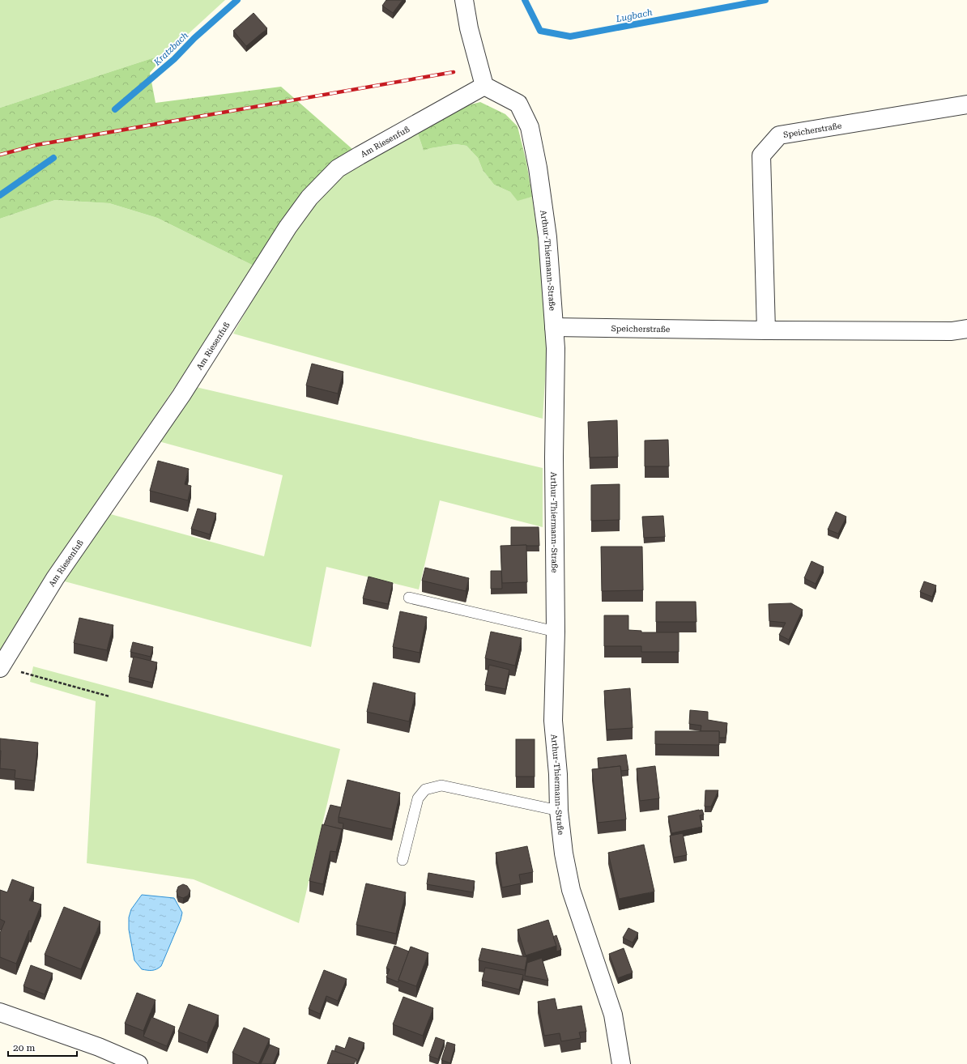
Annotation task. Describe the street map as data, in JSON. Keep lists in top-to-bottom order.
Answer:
{
  "streets": {
    "street": ["Speicherstraße", "Am Riesenfuß", "Arthur-Thiermann-Straße"]
  },
  "crossings": [
    ["Speicherstraße", "Arthur-Thiermann-Straße"],
    ["Am Riesenfuß", "Arthur-Thiermann-Straße"]
  ],
  "water": ["Lugbach", "Kratzbach"],
  "scale_bar": "20 m"
}
